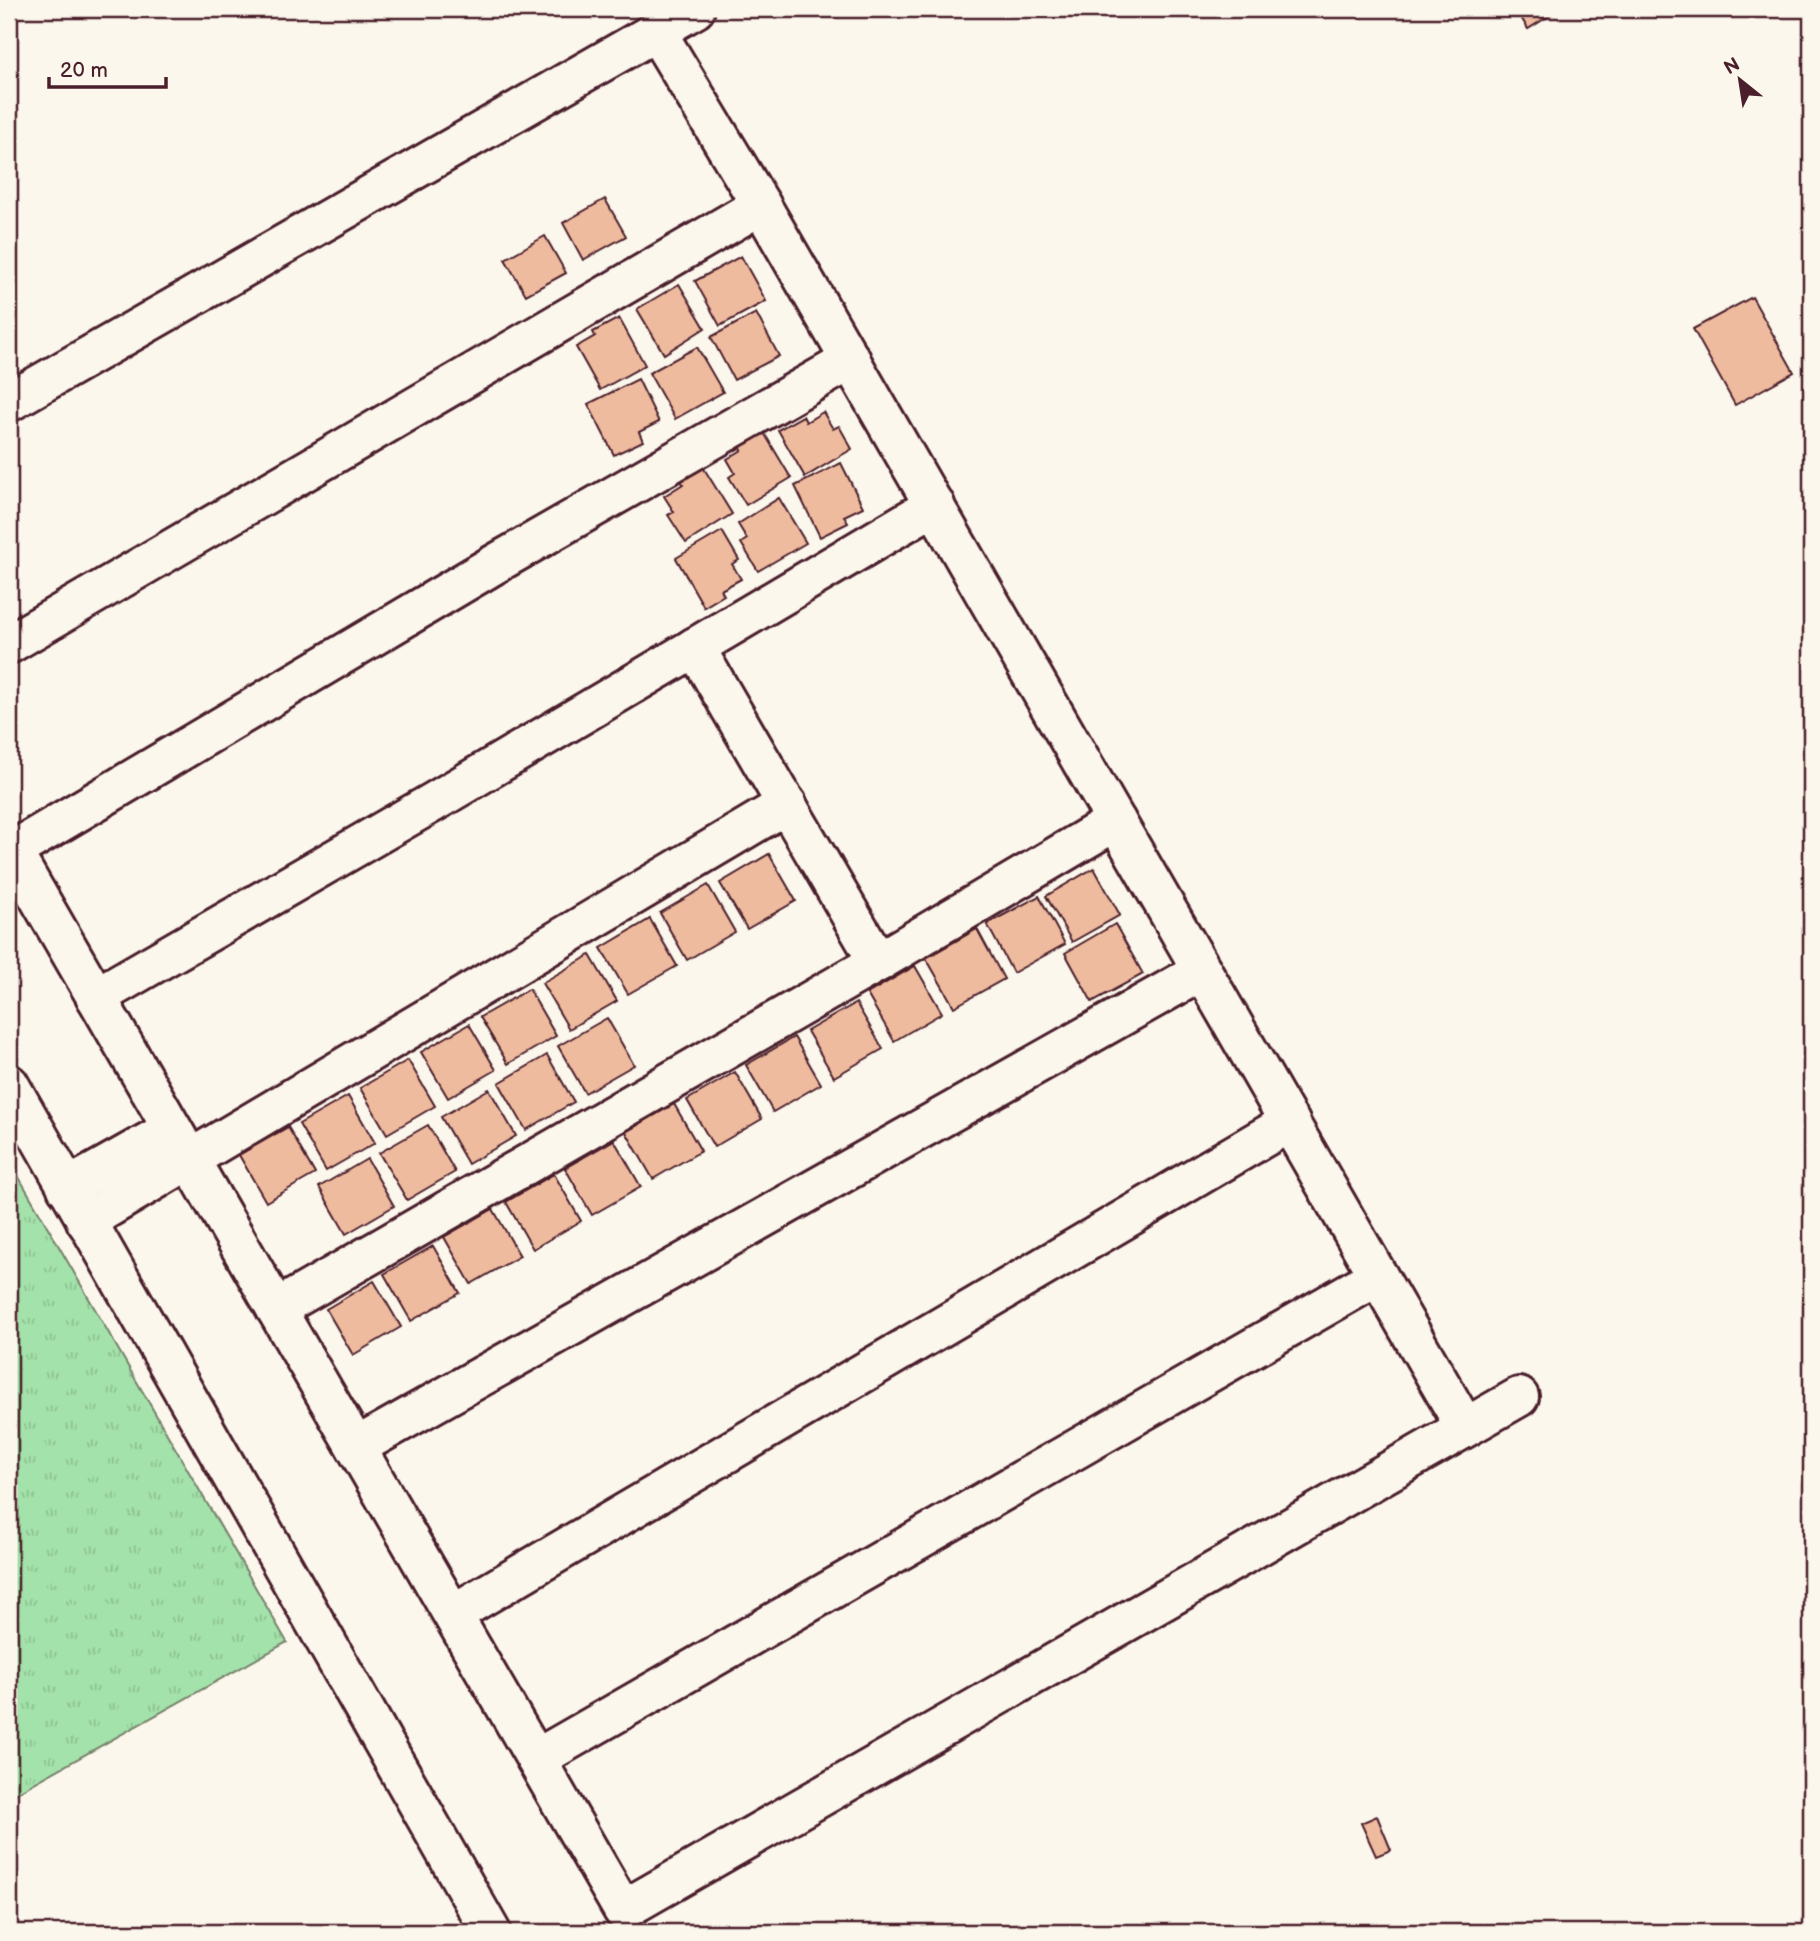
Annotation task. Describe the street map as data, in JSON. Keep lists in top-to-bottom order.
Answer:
{
  "scale_bar": "20 m",
  "north": "top left"
}
